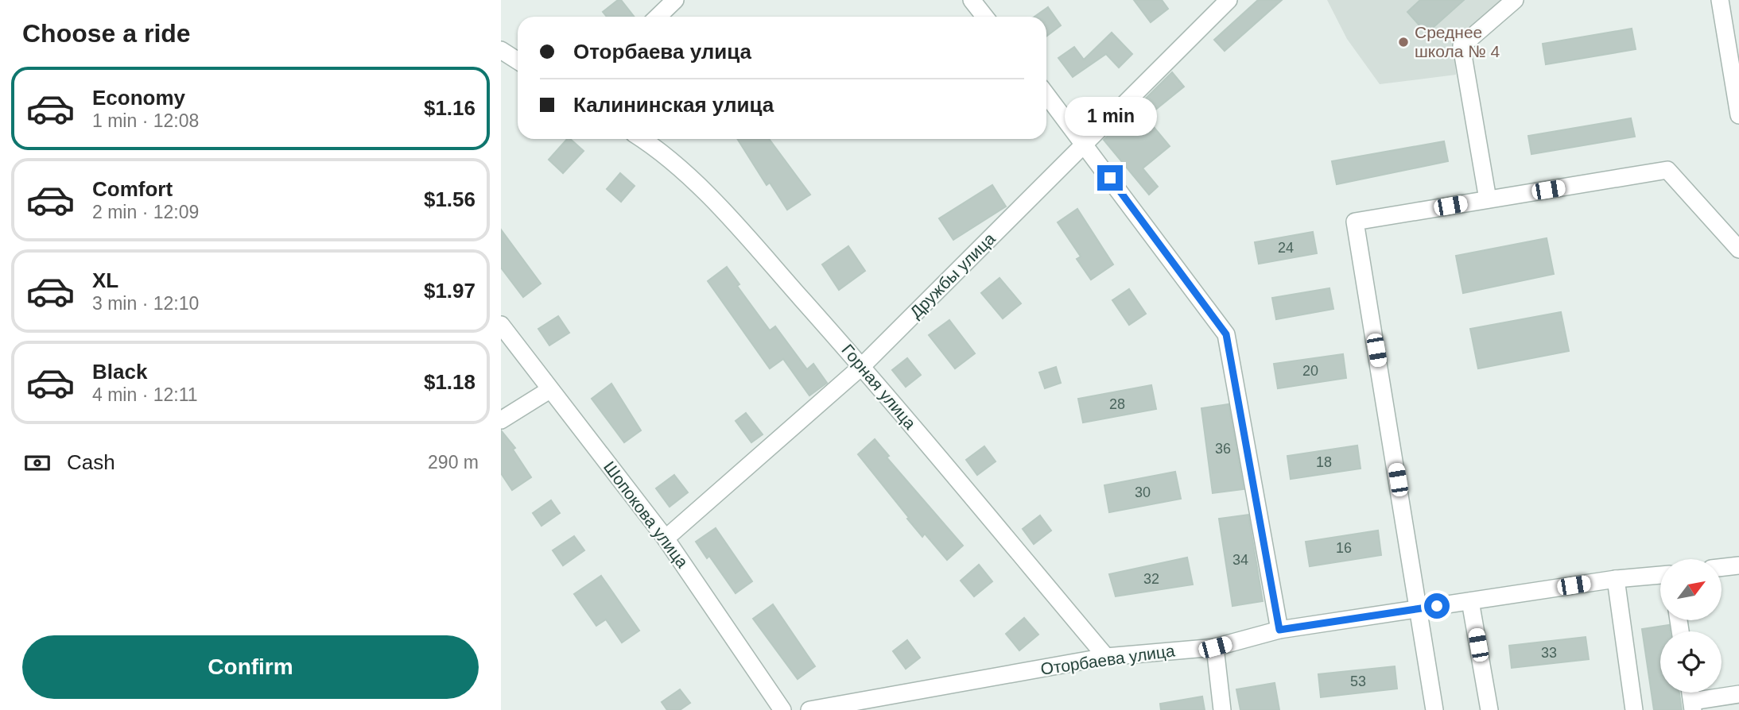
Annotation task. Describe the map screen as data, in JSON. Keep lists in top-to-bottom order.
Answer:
{
  "streets": {
    "street": [
      "Дружбы улица",
      "Горная улица",
      "Шопокова улица",
      "Оторбаева улица"
    ]
  },
  "crossings": [
    ["Дружбы улица", "Горная улица"],
    ["Дружбы улица", "Шопокова улица"],
    ["Горная улица", "Оторбаева улица"]
  ],
  "places": ["Среднее школа № 4"],
  "house_numbers": [
    "24",
    "20",
    "28",
    "36",
    "18",
    "30",
    "16",
    "34",
    "32",
    "33",
    "53"
  ],
  "north": "top right",
  "page": {
    "heading": "Choose a ride",
    "banner": ["Оторбаева улица", "Калининская улица"],
    "list": [
      {
        "name": "Economy",
        "note": "1 min · 12:08",
        "value": "$1.16"
      },
      {
        "name": "Comfort",
        "note": "2 min · 12:09",
        "value": "$1.56"
      },
      {
        "name": "XL",
        "note": "3 min · 12:10",
        "value": "$1.97"
      },
      {
        "name": "Black",
        "note": "4 min · 12:11",
        "value": "$1.18"
      }
    ],
    "bubble": "1 min",
    "pay": ["Cash", "290 m"],
    "buttons": "Confirm"
  }
}
